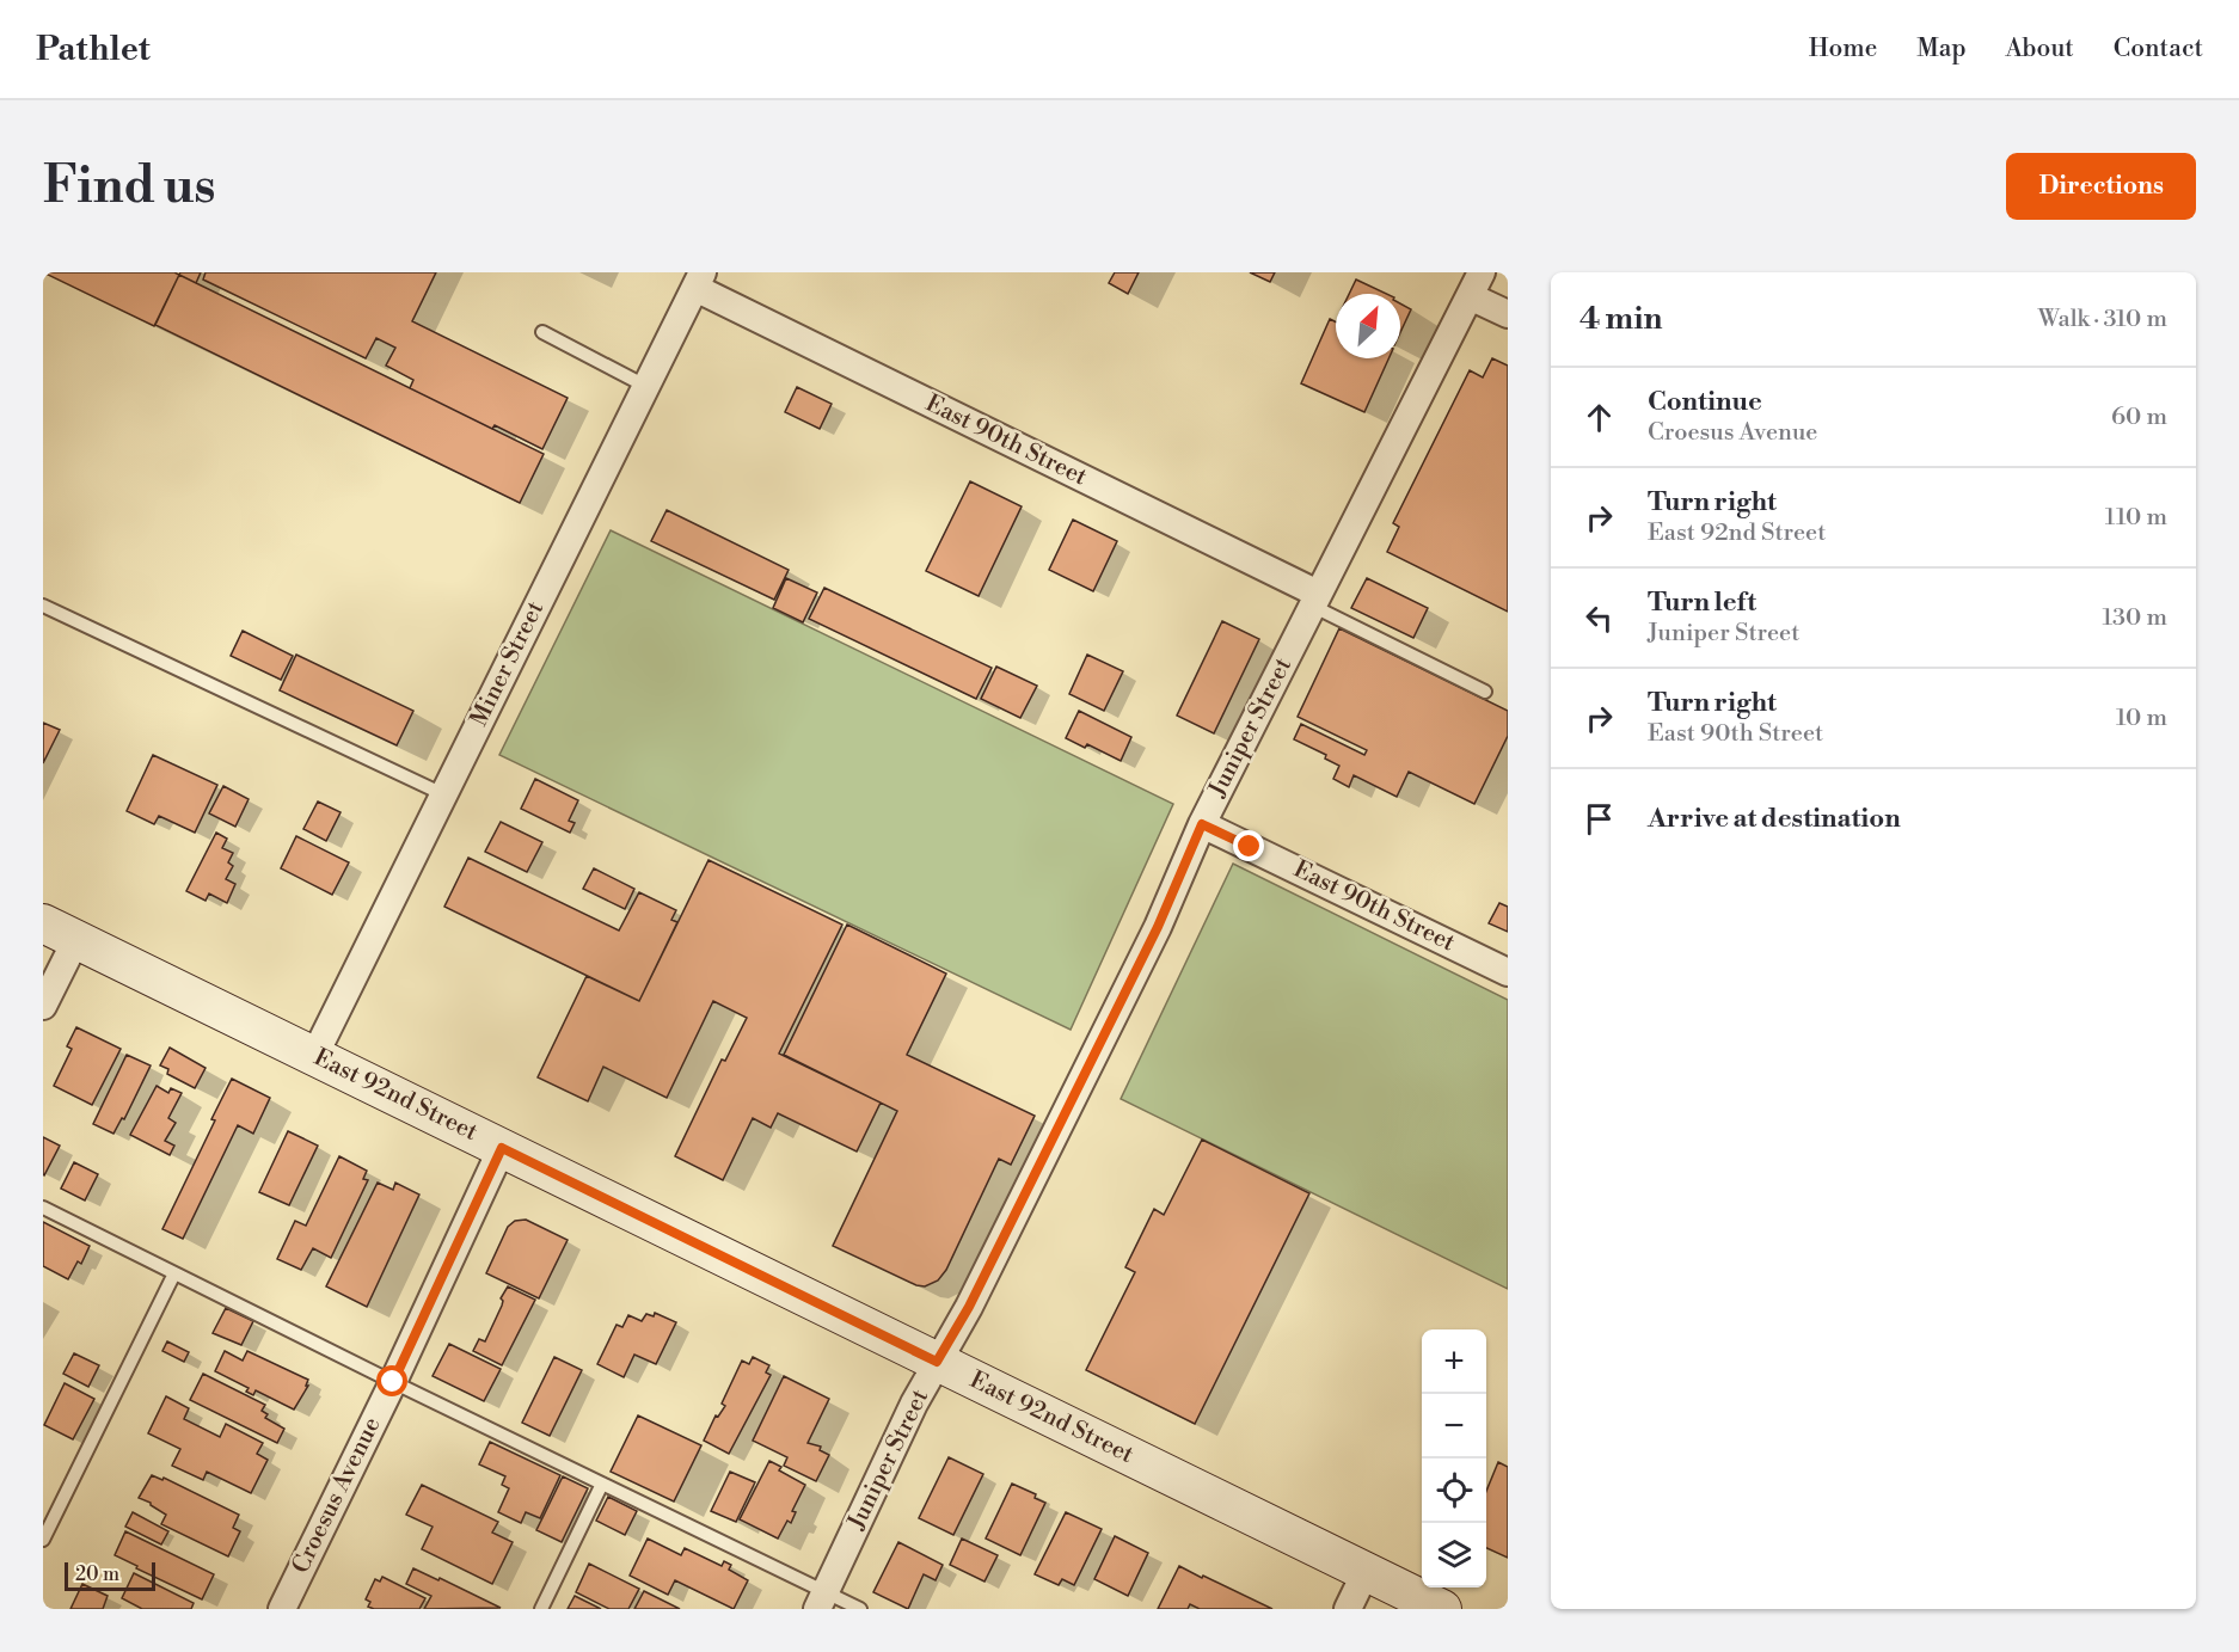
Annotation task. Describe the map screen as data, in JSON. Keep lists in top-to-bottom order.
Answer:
{
  "streets": {
    "street": [
      "East 90th Street",
      "Miner Street",
      "Juniper Street",
      "East 92nd Street",
      "Croesus Avenue"
    ]
  },
  "crossings": [
    ["East 90th Street", "Miner Street"],
    ["East 90th Street", "Juniper Street"],
    ["Miner Street", "East 92nd Street"],
    ["Juniper Street", "East 92nd Street"],
    ["East 92nd Street", "Croesus Avenue"]
  ],
  "scale_bar": "20 m",
  "north": "top right",
  "page": {
    "header": "Pathlet",
    "nav": [
      "Home",
      "Map",
      "About",
      "Contact"
    ],
    "buttons": "Directions",
    "title": "Find us",
    "heading": ["4 min", "Walk · 310 m"],
    "list": [
      ["Continue", "Croesus Avenue", "60 m"],
      ["Turn right", "East 92nd Street", "110 m"],
      ["Turn left", "Juniper Street", "130 m"],
      ["Turn right", "East 90th Street", "10 m"],
      "Arrive at destination"
    ],
    "map_buttons": ["+", "−"],
    "scale": "20 m"
  }
}
